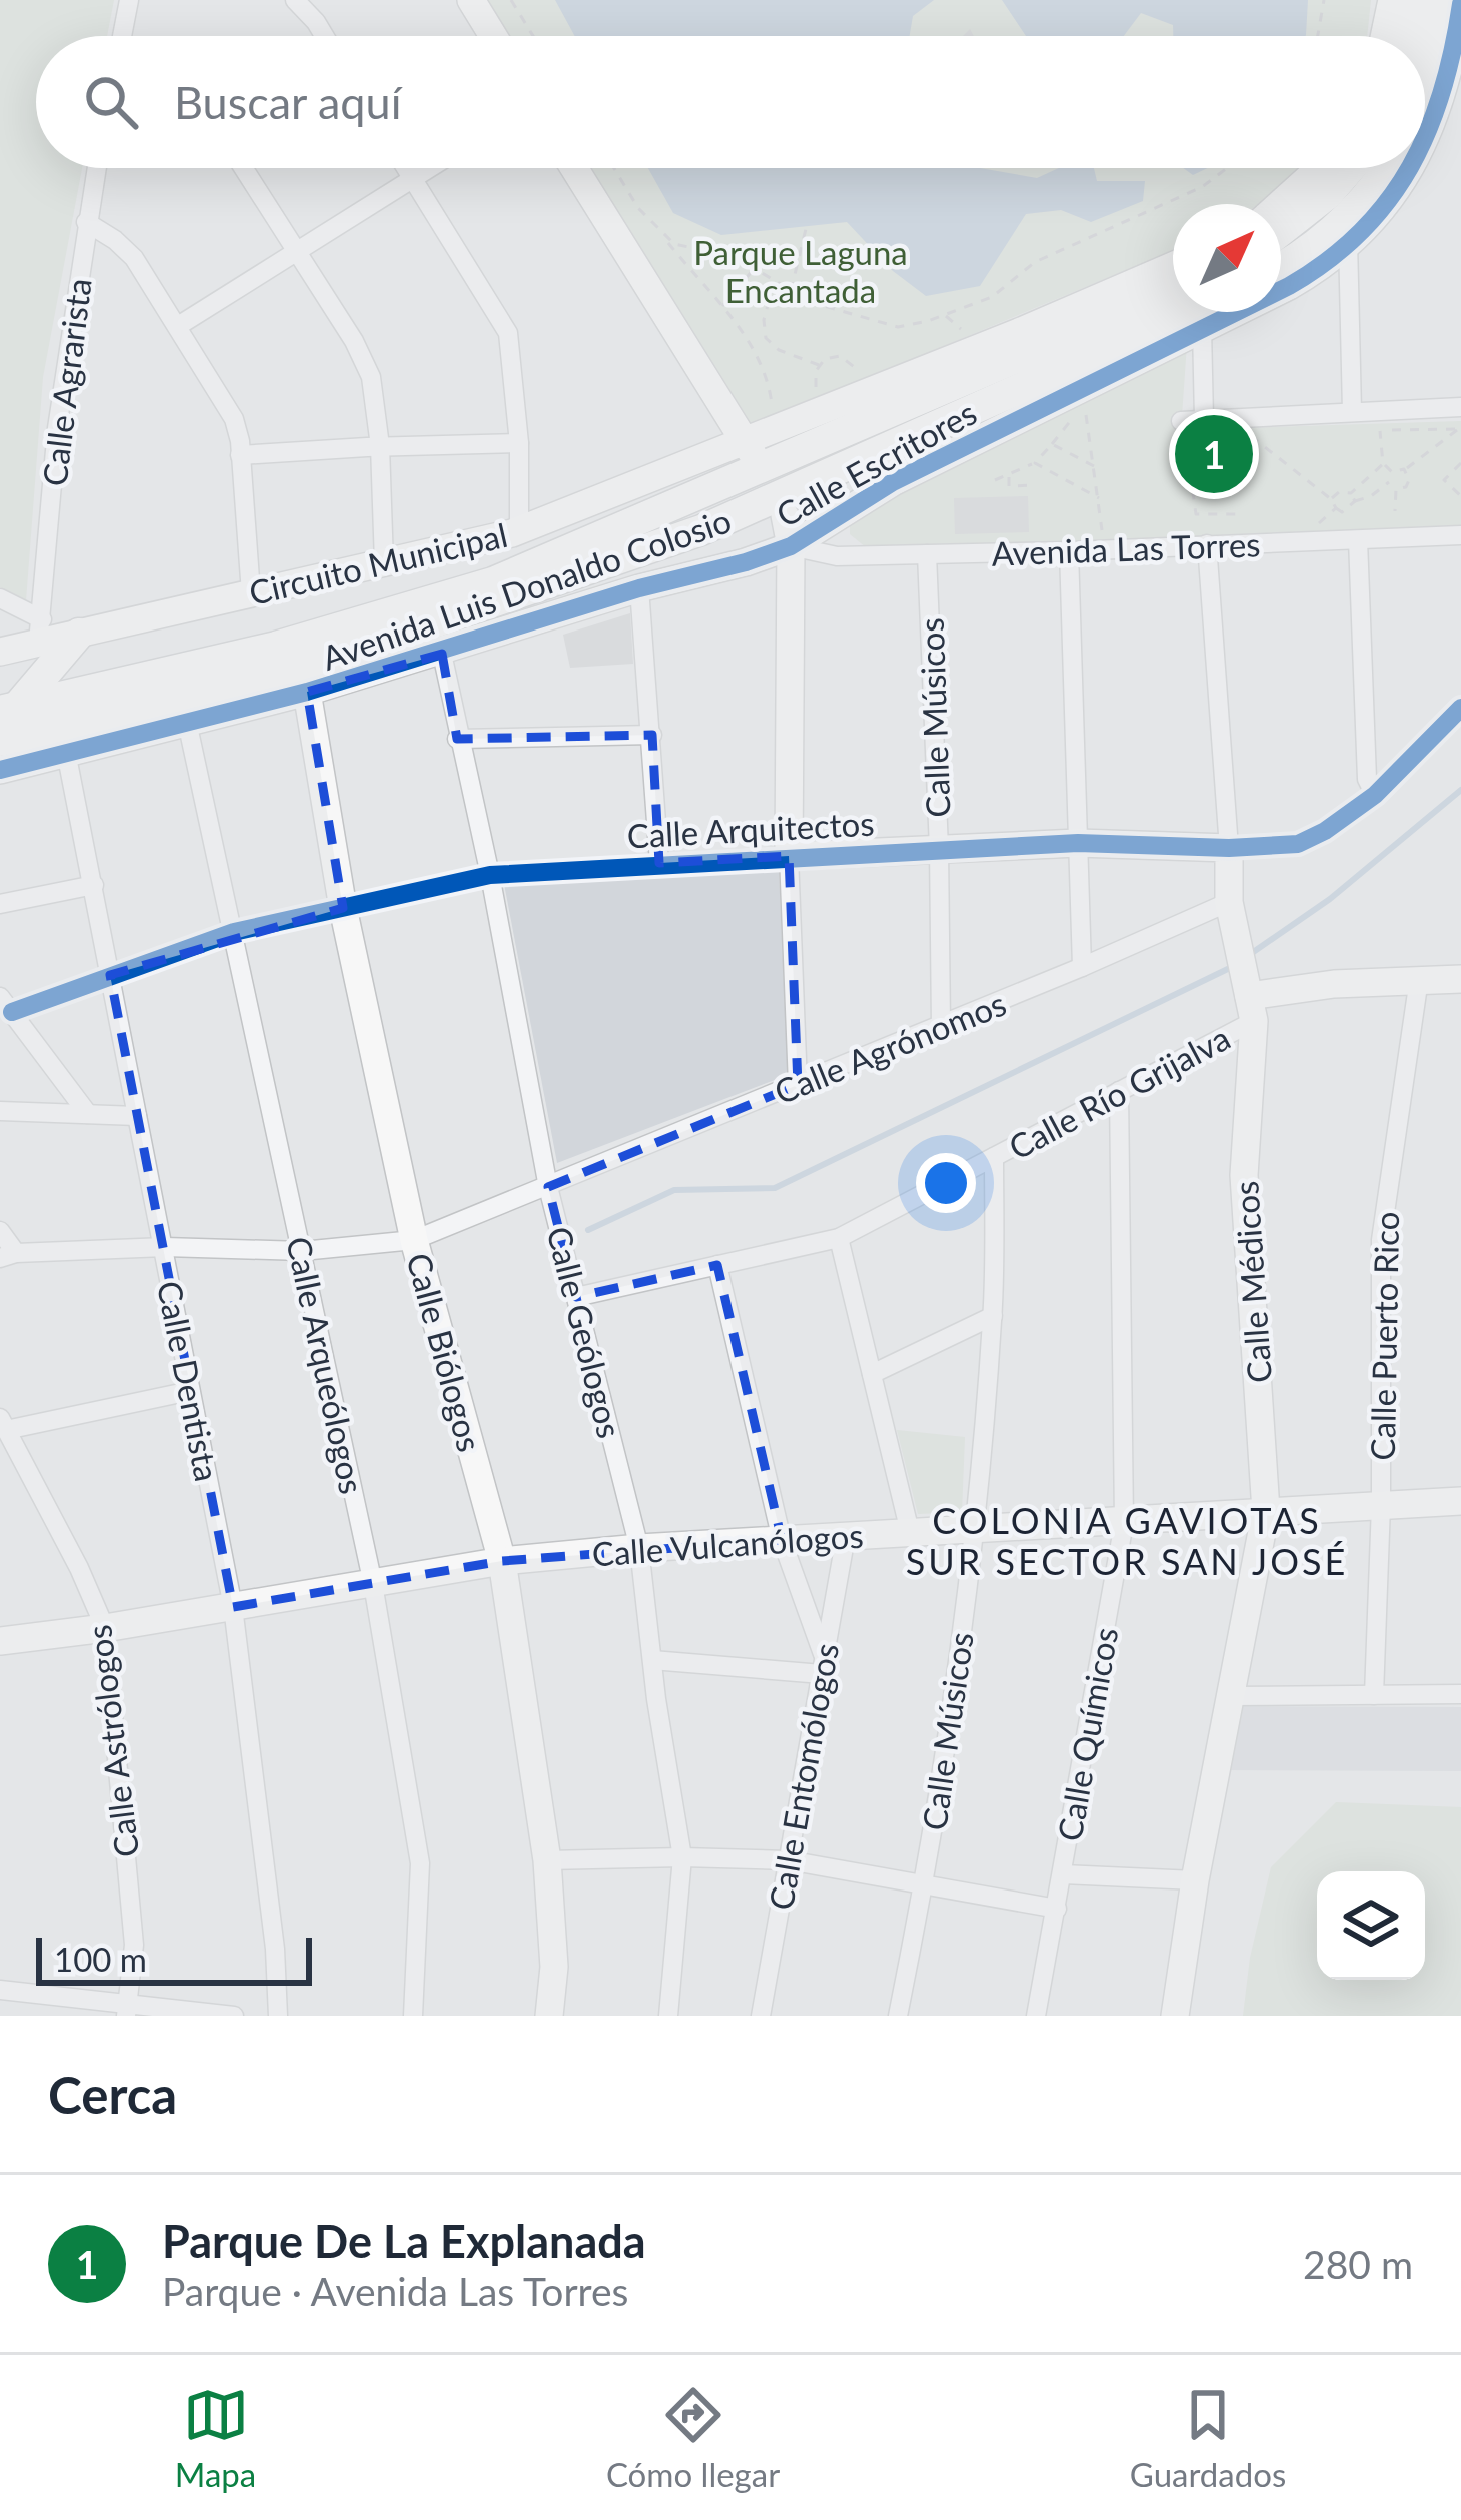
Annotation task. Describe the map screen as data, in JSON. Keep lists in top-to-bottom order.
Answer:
{
  "streets": {
    "main road": ["Avenida Luis Donaldo Colosio"],
    "street": [
      "Calle Agrarista",
      "Calle Escritores",
      "Avenida Las Torres",
      "Circuito Municipal",
      "Calle Músicos",
      "Calle Arquitectos",
      "Calle Agrónomos",
      "Calle Río Grijalva",
      "Calle Médicos",
      "Calle Geólogos",
      "Calle Puerto Rico",
      "Calle Biólogos",
      "Calle Arqueólogos",
      "Calle Dentista",
      "Calle Vulcanólogos",
      "Calle Químicos",
      "Calle Astrólogos",
      "Calle Entomólogos"
    ]
  },
  "crossings": [
    ["Calle Agrarista", "Circuito Municipal"],
    ["Calle Escritores", "Avenida Las Torres"],
    ["Calle Escritores", "Calle Geólogos"],
    ["Calle Escritores", "Calle Biólogos"],
    ["Calle Escritores", "Calle Arqueólogos"],
    ["Calle Escritores", "Calle Dentista"],
    ["Avenida Las Torres", "Calle Músicos"],
    ["Avenida Las Torres", "Calle Médicos"],
    ["Calle Músicos", "Calle Arquitectos"],
    ["Calle Músicos", "Calle Agrónomos"],
    ["Calle Músicos", "Calle Río Grijalva"],
    ["Calle Músicos", "Calle Vulcanólogos"],
    ["Calle Arquitectos", "Calle Médicos"],
    ["Calle Arquitectos", "Calle Geólogos"],
    ["Calle Arquitectos", "Calle Biólogos"],
    ["Calle Arquitectos", "Calle Arqueólogos"],
    ["Calle Arquitectos", "Calle Dentista"],
    ["Calle Agrónomos", "Calle Médicos"],
    ["Calle Agrónomos", "Calle Geólogos"],
    ["Calle Agrónomos", "Calle Biólogos"],
    ["Calle Agrónomos", "Calle Arqueólogos"],
    ["Calle Río Grijalva", "Calle Médicos"],
    ["Calle Río Grijalva", "Calle Geólogos"],
    ["Calle Río Grijalva", "Calle Químicos"],
    ["Calle Médicos", "Calle Vulcanólogos"],
    ["Calle Geólogos", "Calle Vulcanólogos"],
    ["Calle Puerto Rico", "Calle Vulcanólogos"],
    ["Calle Biólogos", "Calle Vulcanólogos"],
    ["Calle Arqueólogos", "Calle Vulcanólogos"],
    ["Calle Dentista", "Calle Vulcanólogos"],
    ["Calle Vulcanólogos", "Calle Químicos"],
    ["Calle Vulcanólogos", "Calle Astrólogos"],
    ["Calle Vulcanólogos", "Calle Entomólogos"]
  ],
  "districts": ["COLONIA GAVIOTAS SUR SECTOR SAN JOSÉ"],
  "parks": ["Parque Laguna Encantada"],
  "scale_bar": "100 m",
  "north": "top right",
  "page": {
    "search": "Buscar aquí",
    "pins": "1",
    "scale": "100 m",
    "heading": "Cerca",
    "list": [
      {
        "mark": "1",
        "name": "Parque De La Explanada",
        "note": "Parque · Avenida Las Torres",
        "value": "280 m"
      }
    ],
    "nav": ["Mapa", "Cómo llegar", "Guardados"]
  }
}
